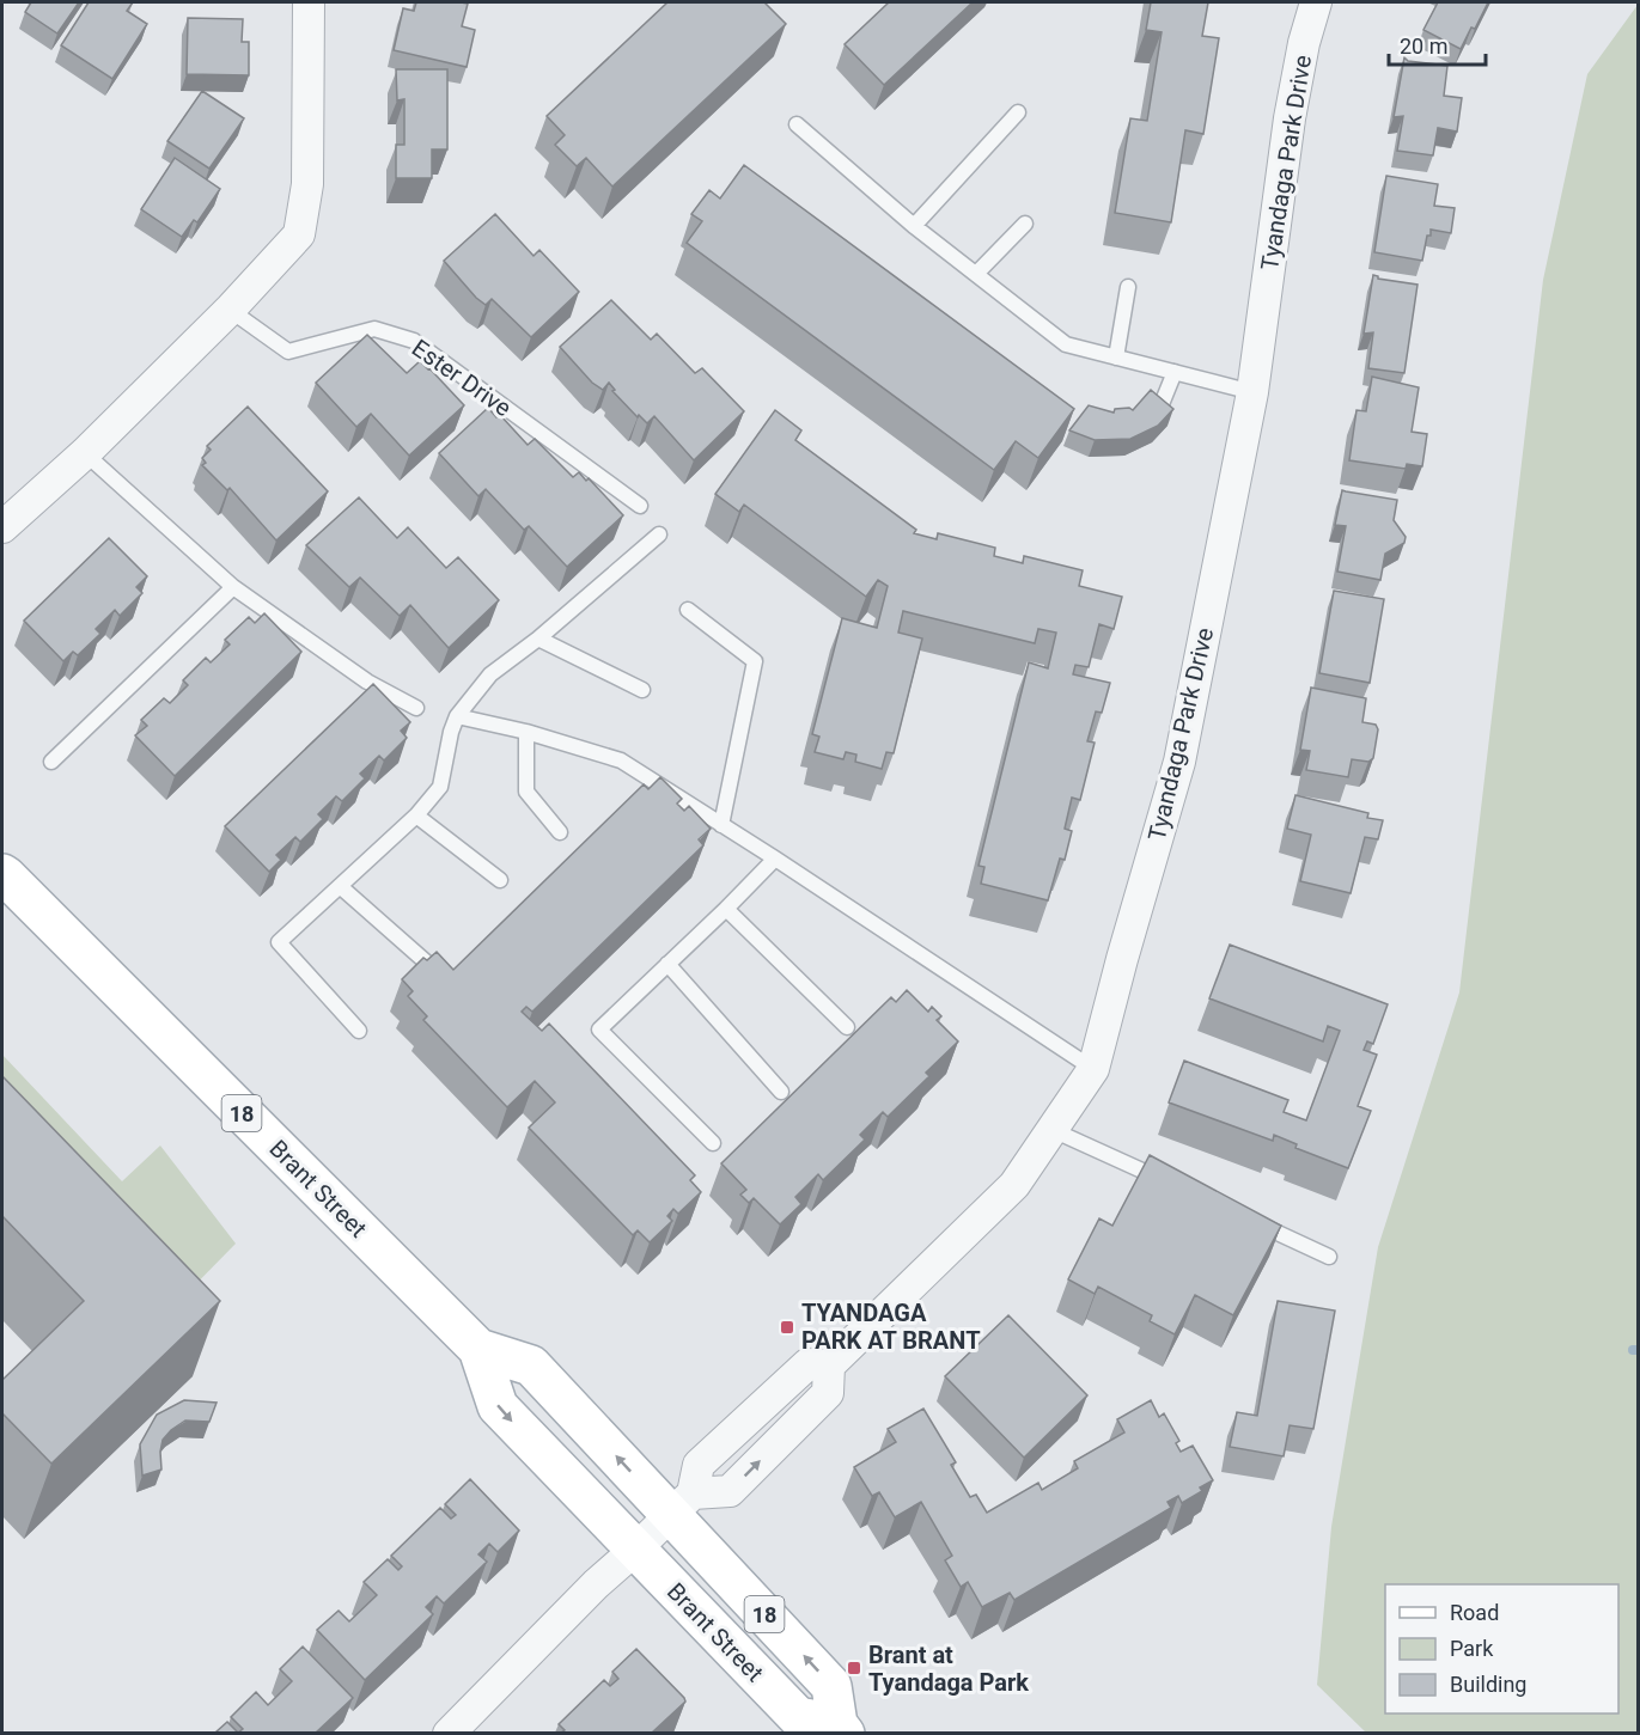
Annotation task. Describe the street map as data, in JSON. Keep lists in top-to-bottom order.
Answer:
{
  "streets": {
    "main road": ["18", "Brant Street"],
    "street": ["Tyandaga Park Drive"],
    "lane": ["Ester Drive"]
  },
  "crossings": [
    ["Tyandaga Park Drive", "Brant Street"]
  ],
  "places": {
    "transit": ["TYANDAGA PARK AT BRANT", "Brant at Tyandaga Park"]
  },
  "legend": ["Road", "Park", "Building"],
  "scale_bar": "20 m"
}
